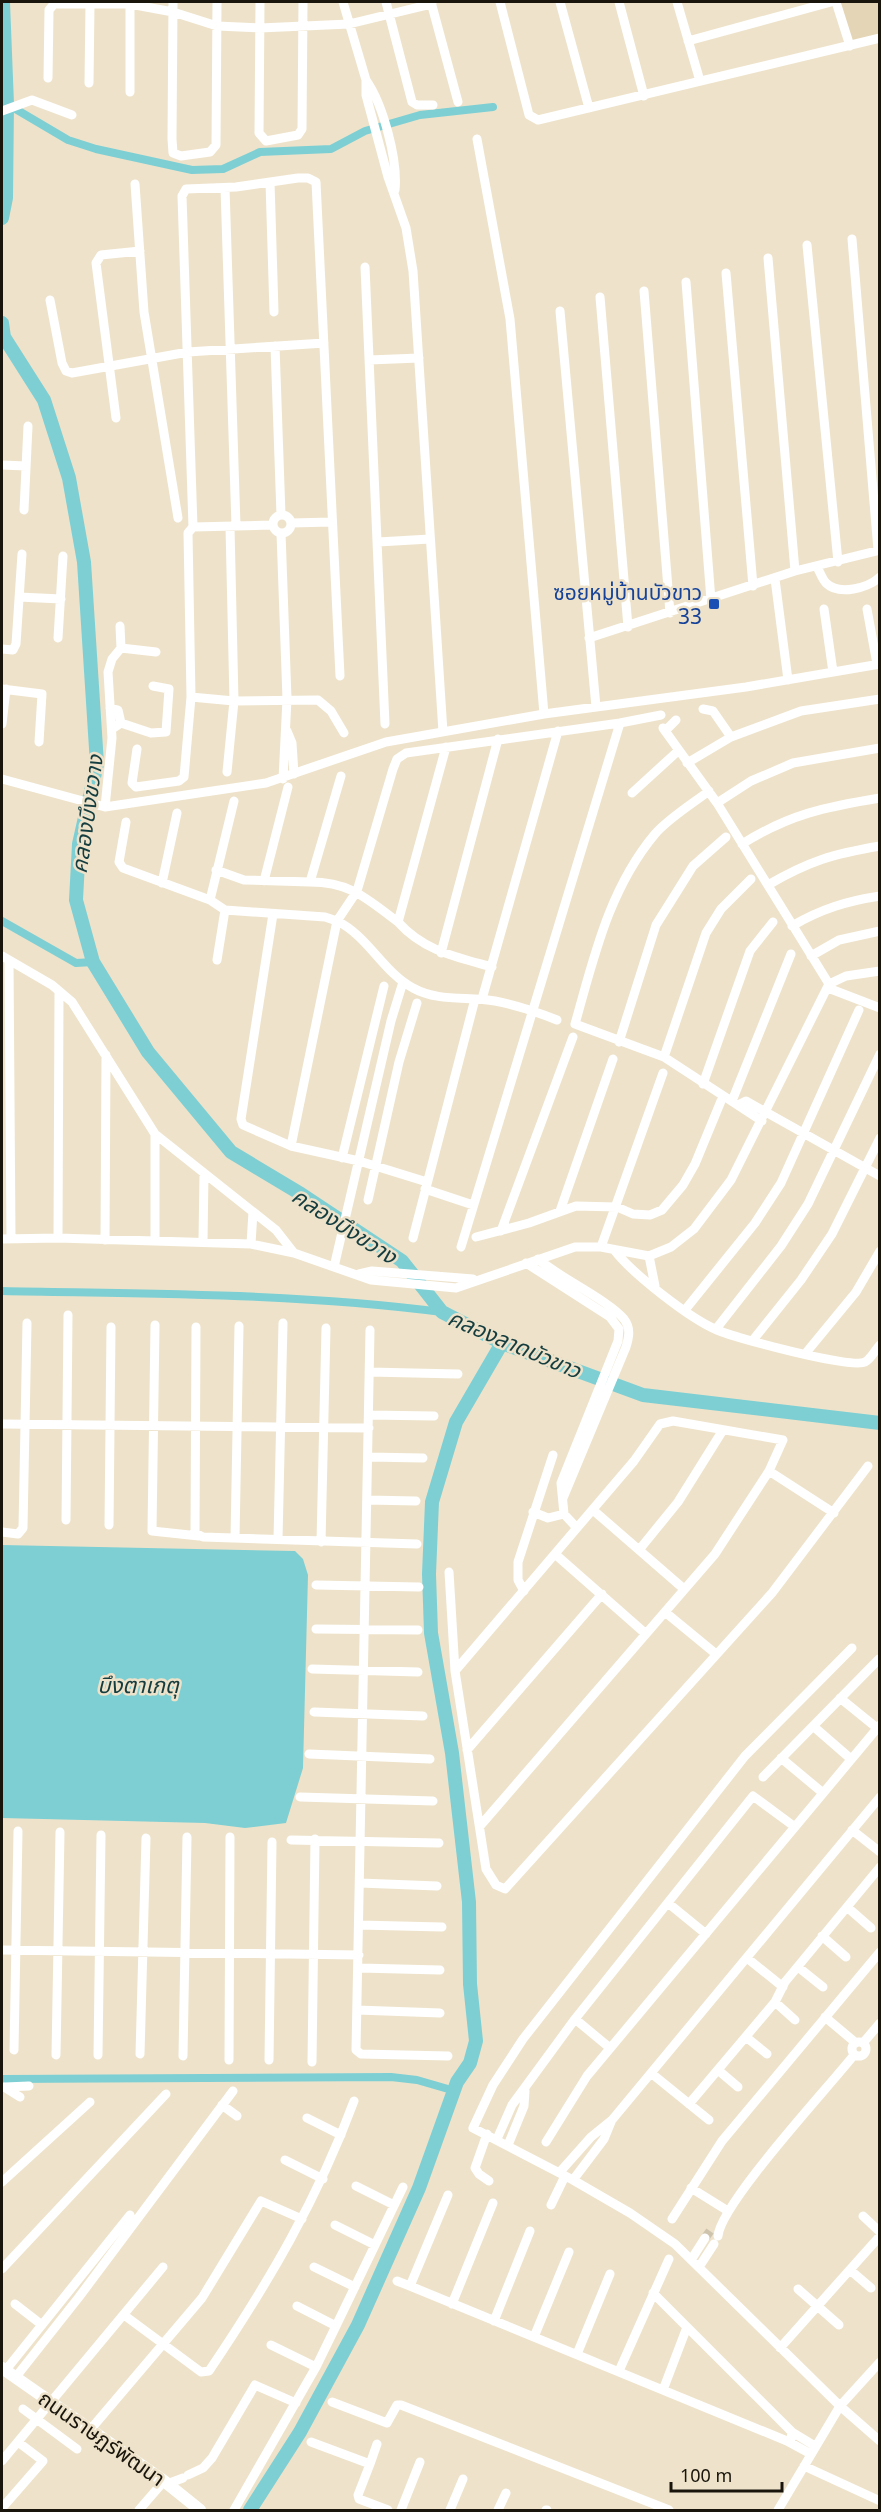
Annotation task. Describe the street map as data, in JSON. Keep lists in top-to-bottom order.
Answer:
{
  "streets": {
    "street": ["ถนนราษฏร์พัฒนา"]
  },
  "water": ["คลองบึงขวาง", "คลองลาดบัวขาว", "บึงตาเกตุ"],
  "places": {
    "transit": ["ซอยหมู่บ้านบัวขาว 33"]
  },
  "scale_bar": "100 m"
}
